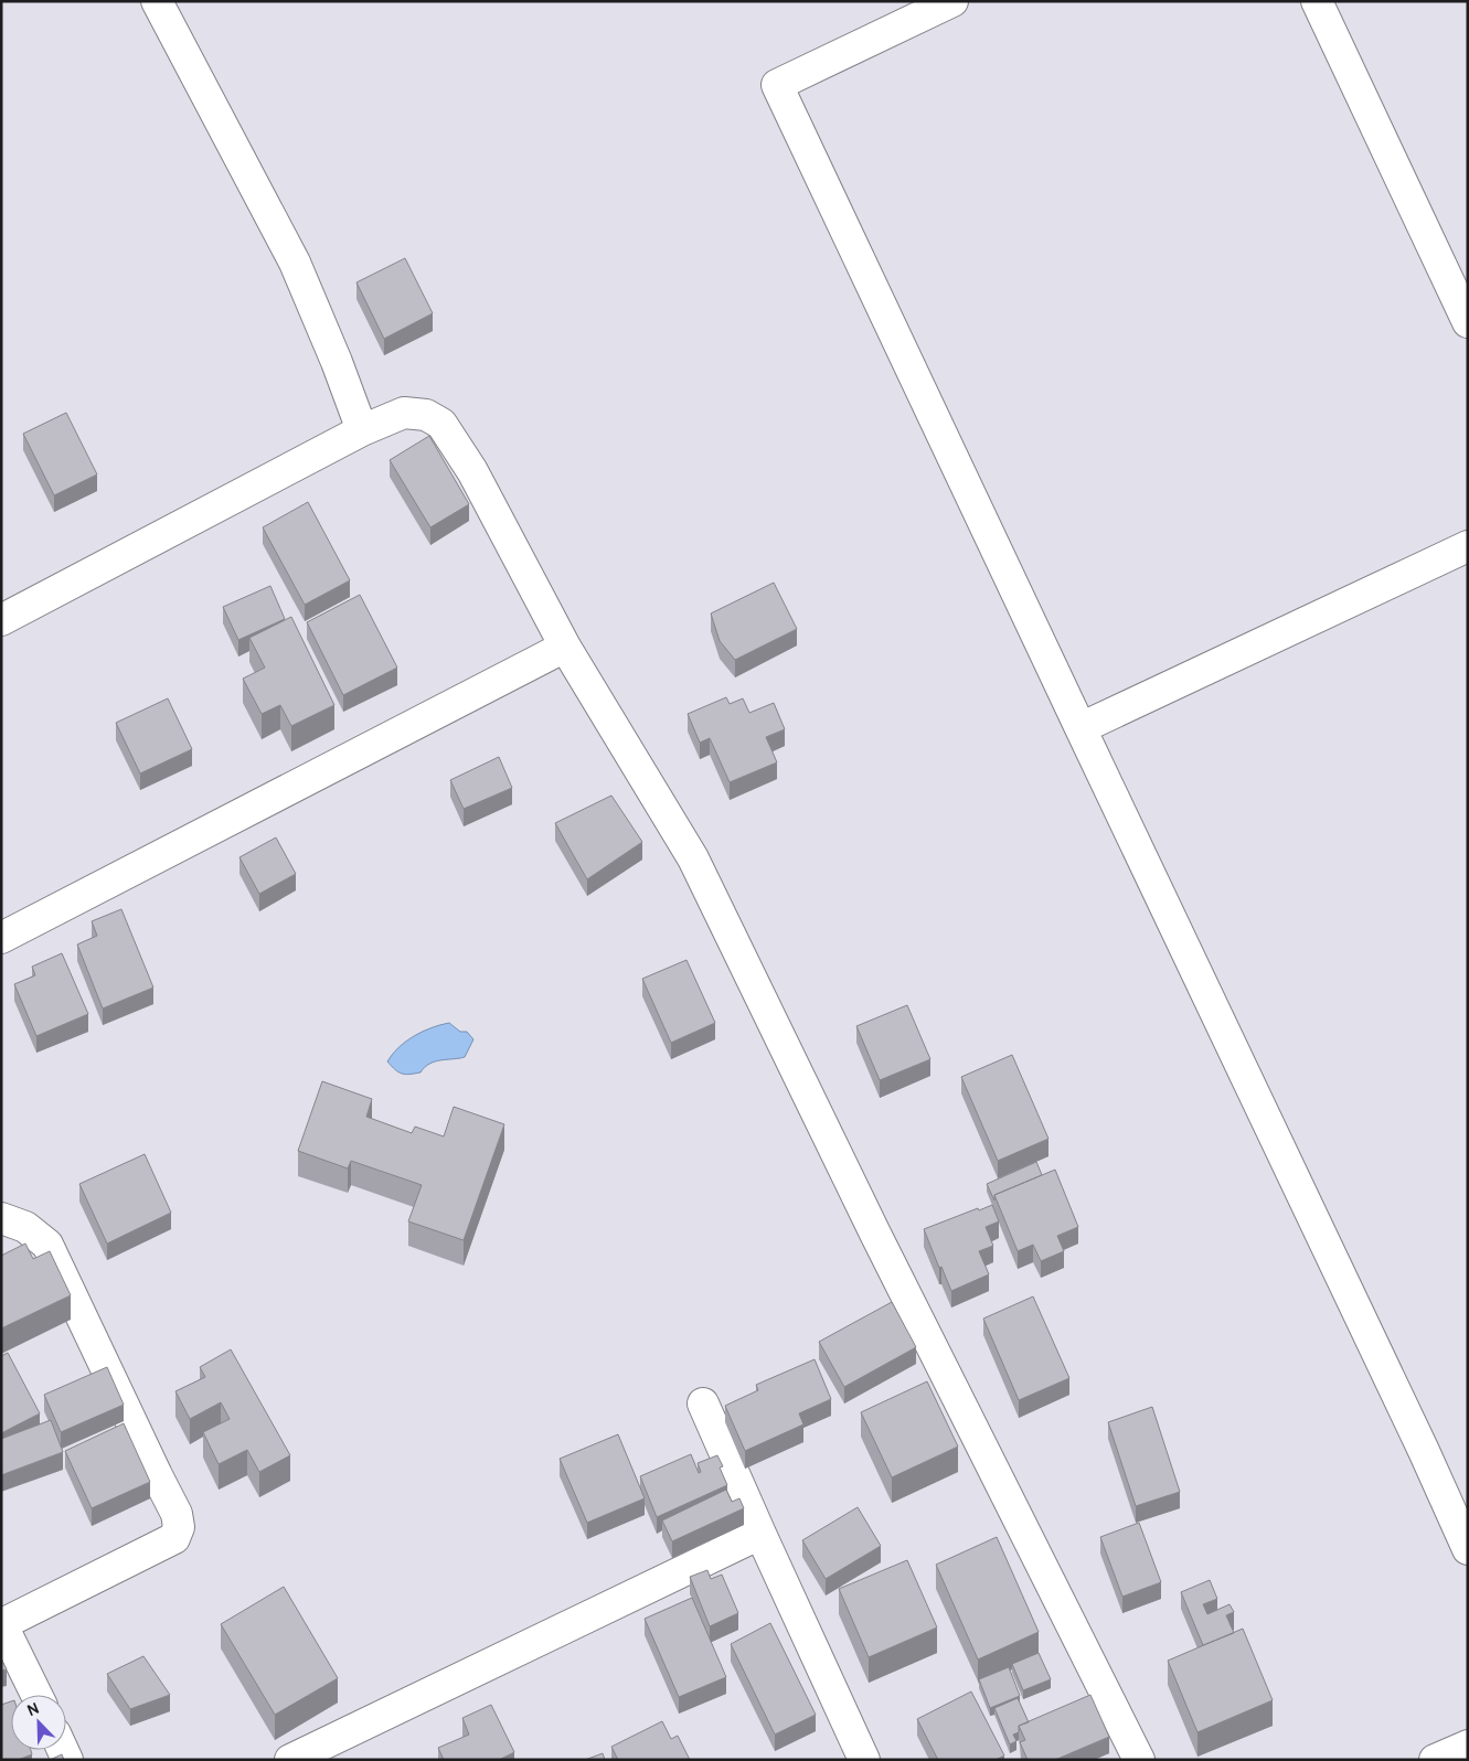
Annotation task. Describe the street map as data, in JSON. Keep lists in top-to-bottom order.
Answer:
{
  "north": "top left"
}
